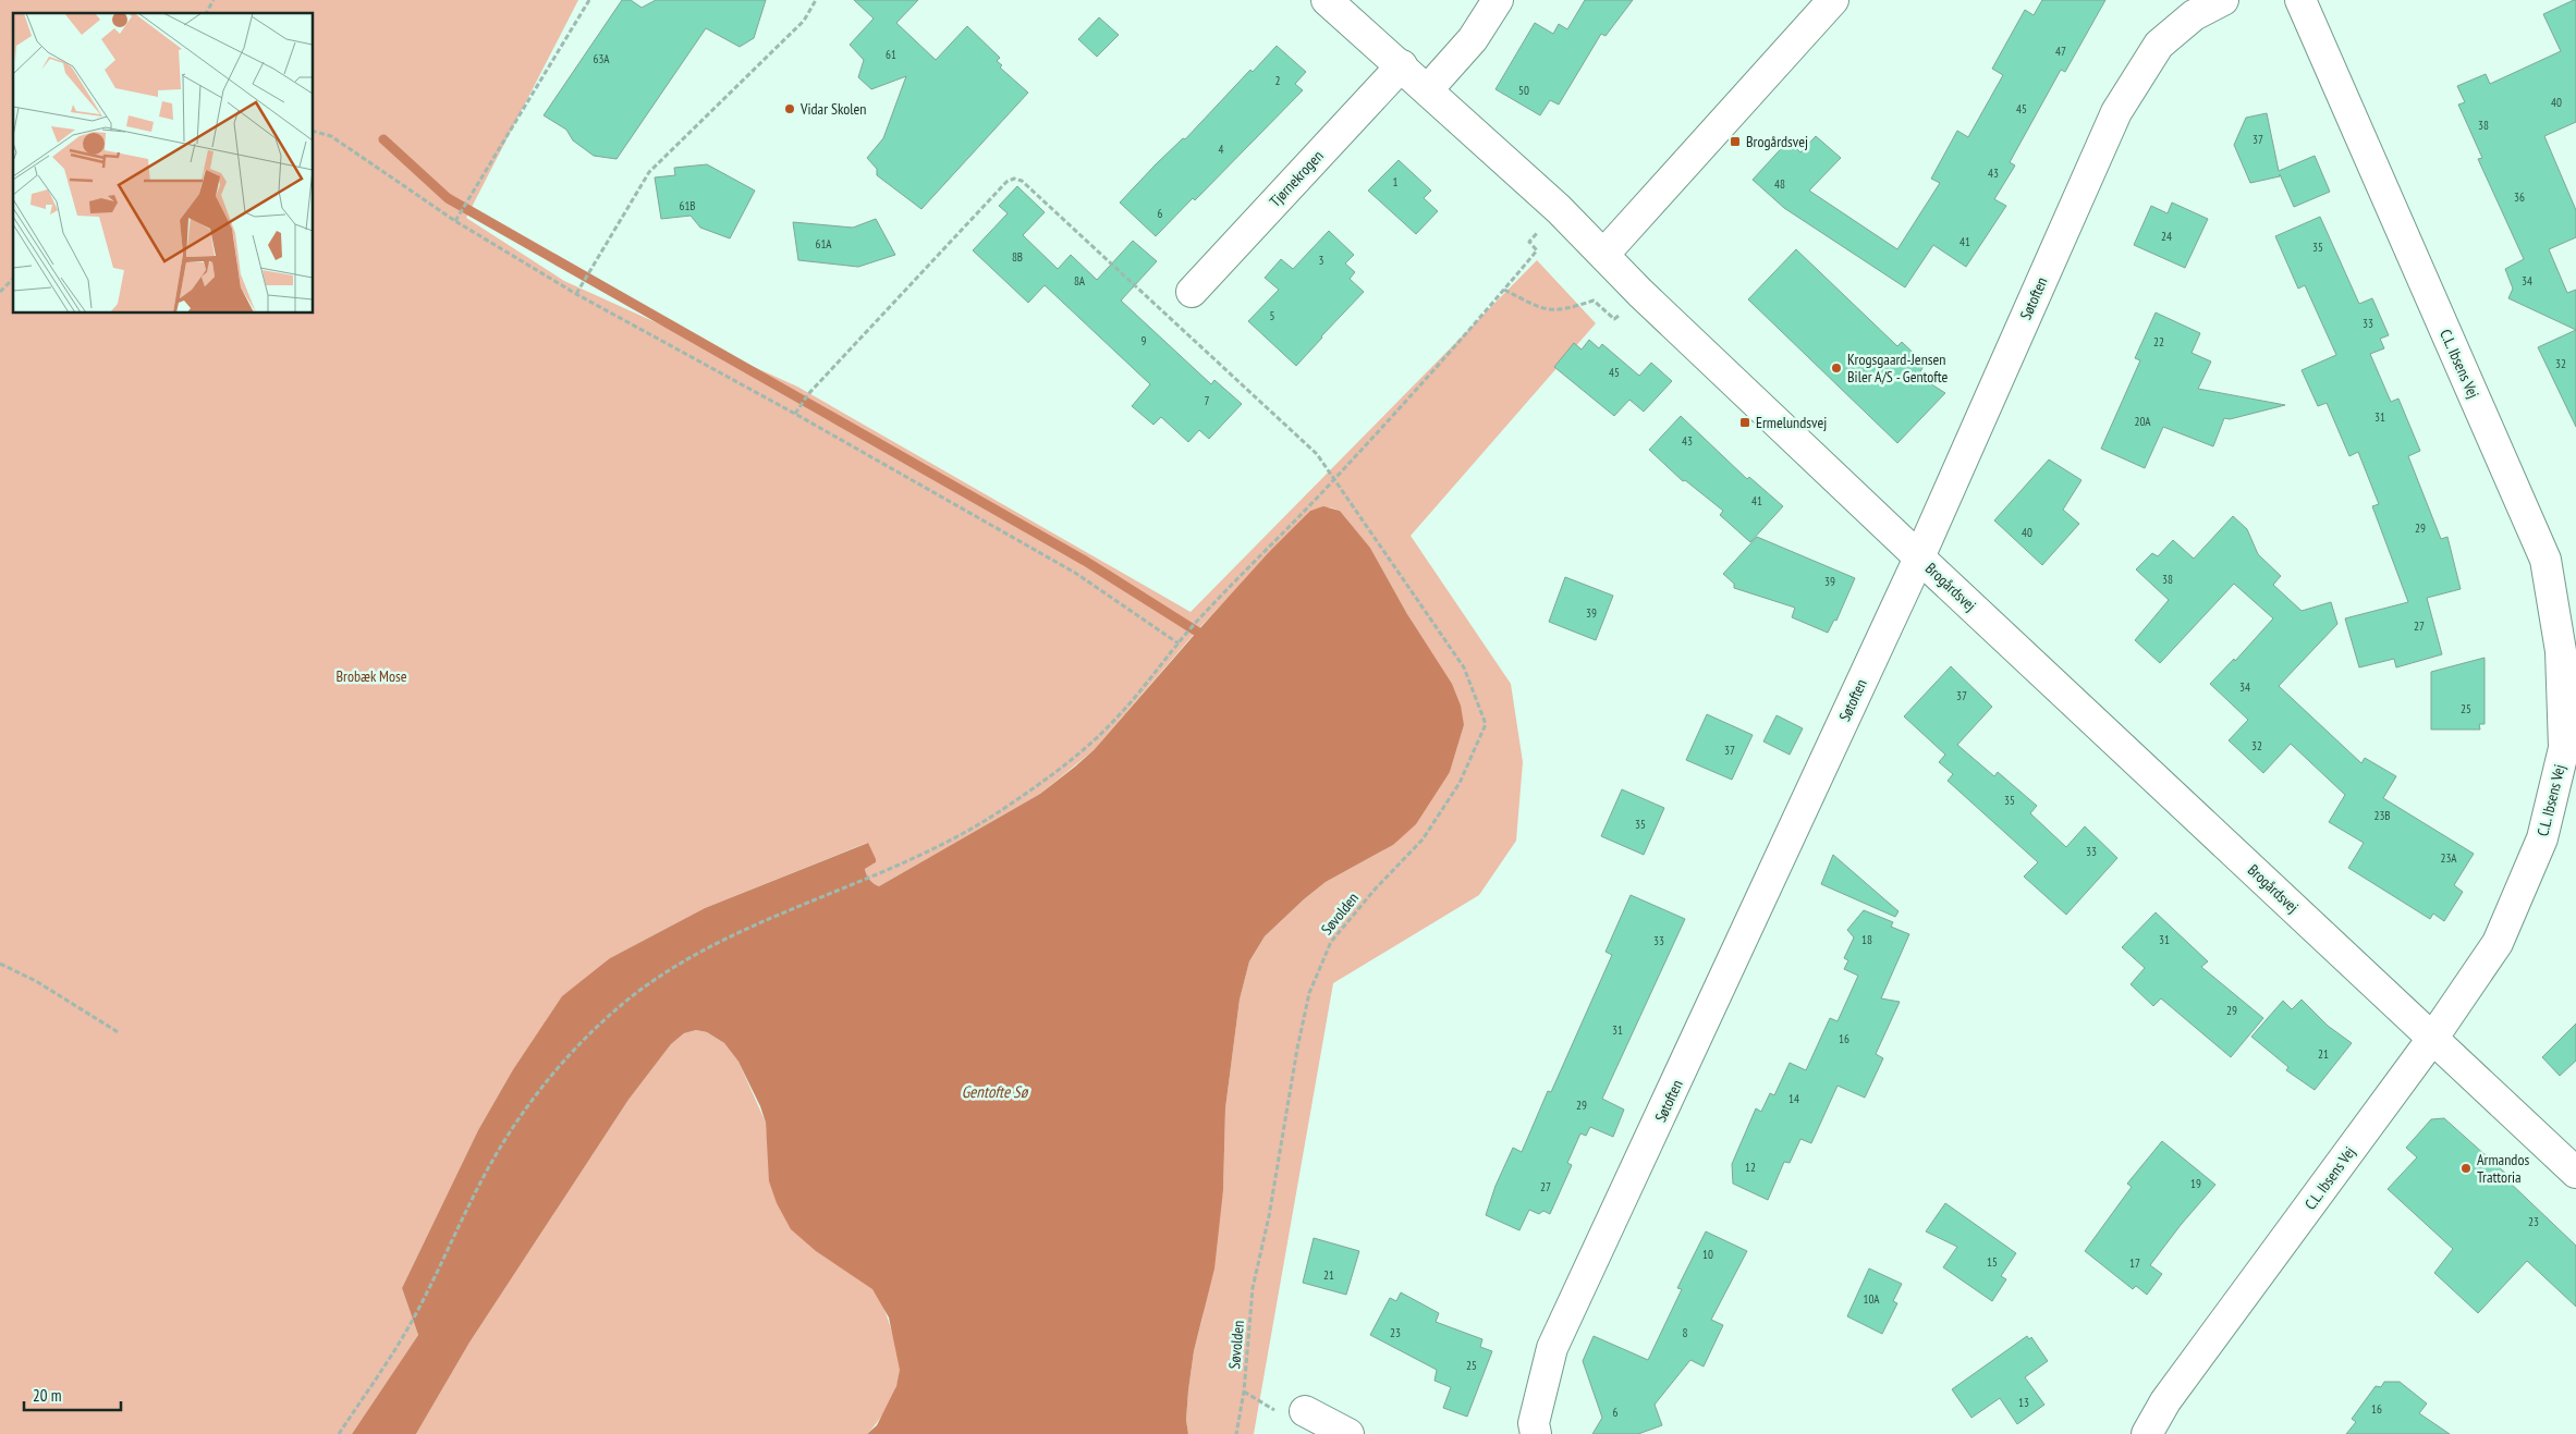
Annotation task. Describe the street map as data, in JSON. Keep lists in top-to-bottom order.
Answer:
{
  "streets": {
    "street": [
      "Tjørnekrogen",
      "Søtoften",
      "C.L. Ibsens Vej",
      "Brogårdsvej"
    ],
    "path": ["Søvolden"]
  },
  "crossings": [
    ["Tjørnekrogen", "Brogårdsvej"],
    ["Søtoften", "Brogårdsvej"],
    ["C.L. Ibsens Vej", "Brogårdsvej"]
  ],
  "water": ["Gentofte Sø"],
  "parks": ["Brobæk Mose"],
  "places": {
    "other": ["Vidar Skolen", "Krogsgaard-Jensen Biler A/S - Gentofte", "Armandos Trattoria"],
    "transit": ["Brogårdsvej", "Ermelundsvej"]
  },
  "house_numbers": [
    "47",
    "61",
    "63A",
    "2",
    "50",
    "40",
    "45",
    "38",
    "37",
    "4",
    "43",
    "1",
    "48",
    "36",
    "61B",
    "6",
    "24",
    "41",
    "61A",
    "35",
    "8B",
    "3",
    "8A",
    "34",
    "5",
    "33",
    "9",
    "22",
    "32",
    "45",
    "7",
    "31",
    "20A",
    "43",
    "41",
    "29",
    "40",
    "38",
    "39",
    "39",
    "27",
    "34",
    "37",
    "25",
    "32",
    "37",
    "35",
    "23B",
    "35",
    "33",
    "23A",
    "18",
    "31",
    "33",
    "29",
    "31",
    "16",
    "21",
    "14",
    "29",
    "12",
    "19",
    "27",
    "23",
    "10",
    "15",
    "17",
    "21",
    "10A",
    "23",
    "8",
    "25",
    "13",
    "16",
    "6"
  ],
  "scale_bar": "20 m"
}
